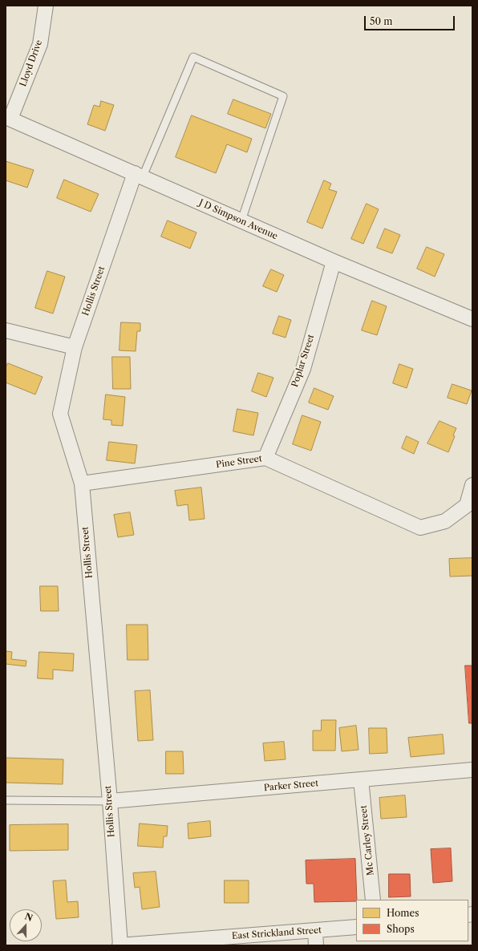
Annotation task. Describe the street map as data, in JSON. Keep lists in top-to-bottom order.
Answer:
{
  "streets": {
    "street": [
      "Lloyd Drive",
      "J D Simpson Avenue",
      "Hollis Street",
      "Poplar Street",
      "Pine Street",
      "Parker Street",
      "Mc Carley Street",
      "East Strickland Street"
    ]
  },
  "crossings": [
    ["Lloyd Drive", "J D Simpson Avenue"],
    ["J D Simpson Avenue", "Hollis Street"],
    ["J D Simpson Avenue", "Poplar Street"],
    ["Hollis Street", "Pine Street"],
    ["Hollis Street", "Parker Street"],
    ["Hollis Street", "East Strickland Street"],
    ["Poplar Street", "Pine Street"],
    ["Parker Street", "Mc Carley Street"]
  ],
  "legend": ["Homes", "Shops"],
  "scale_bar": "50 m",
  "north": "top"
}
